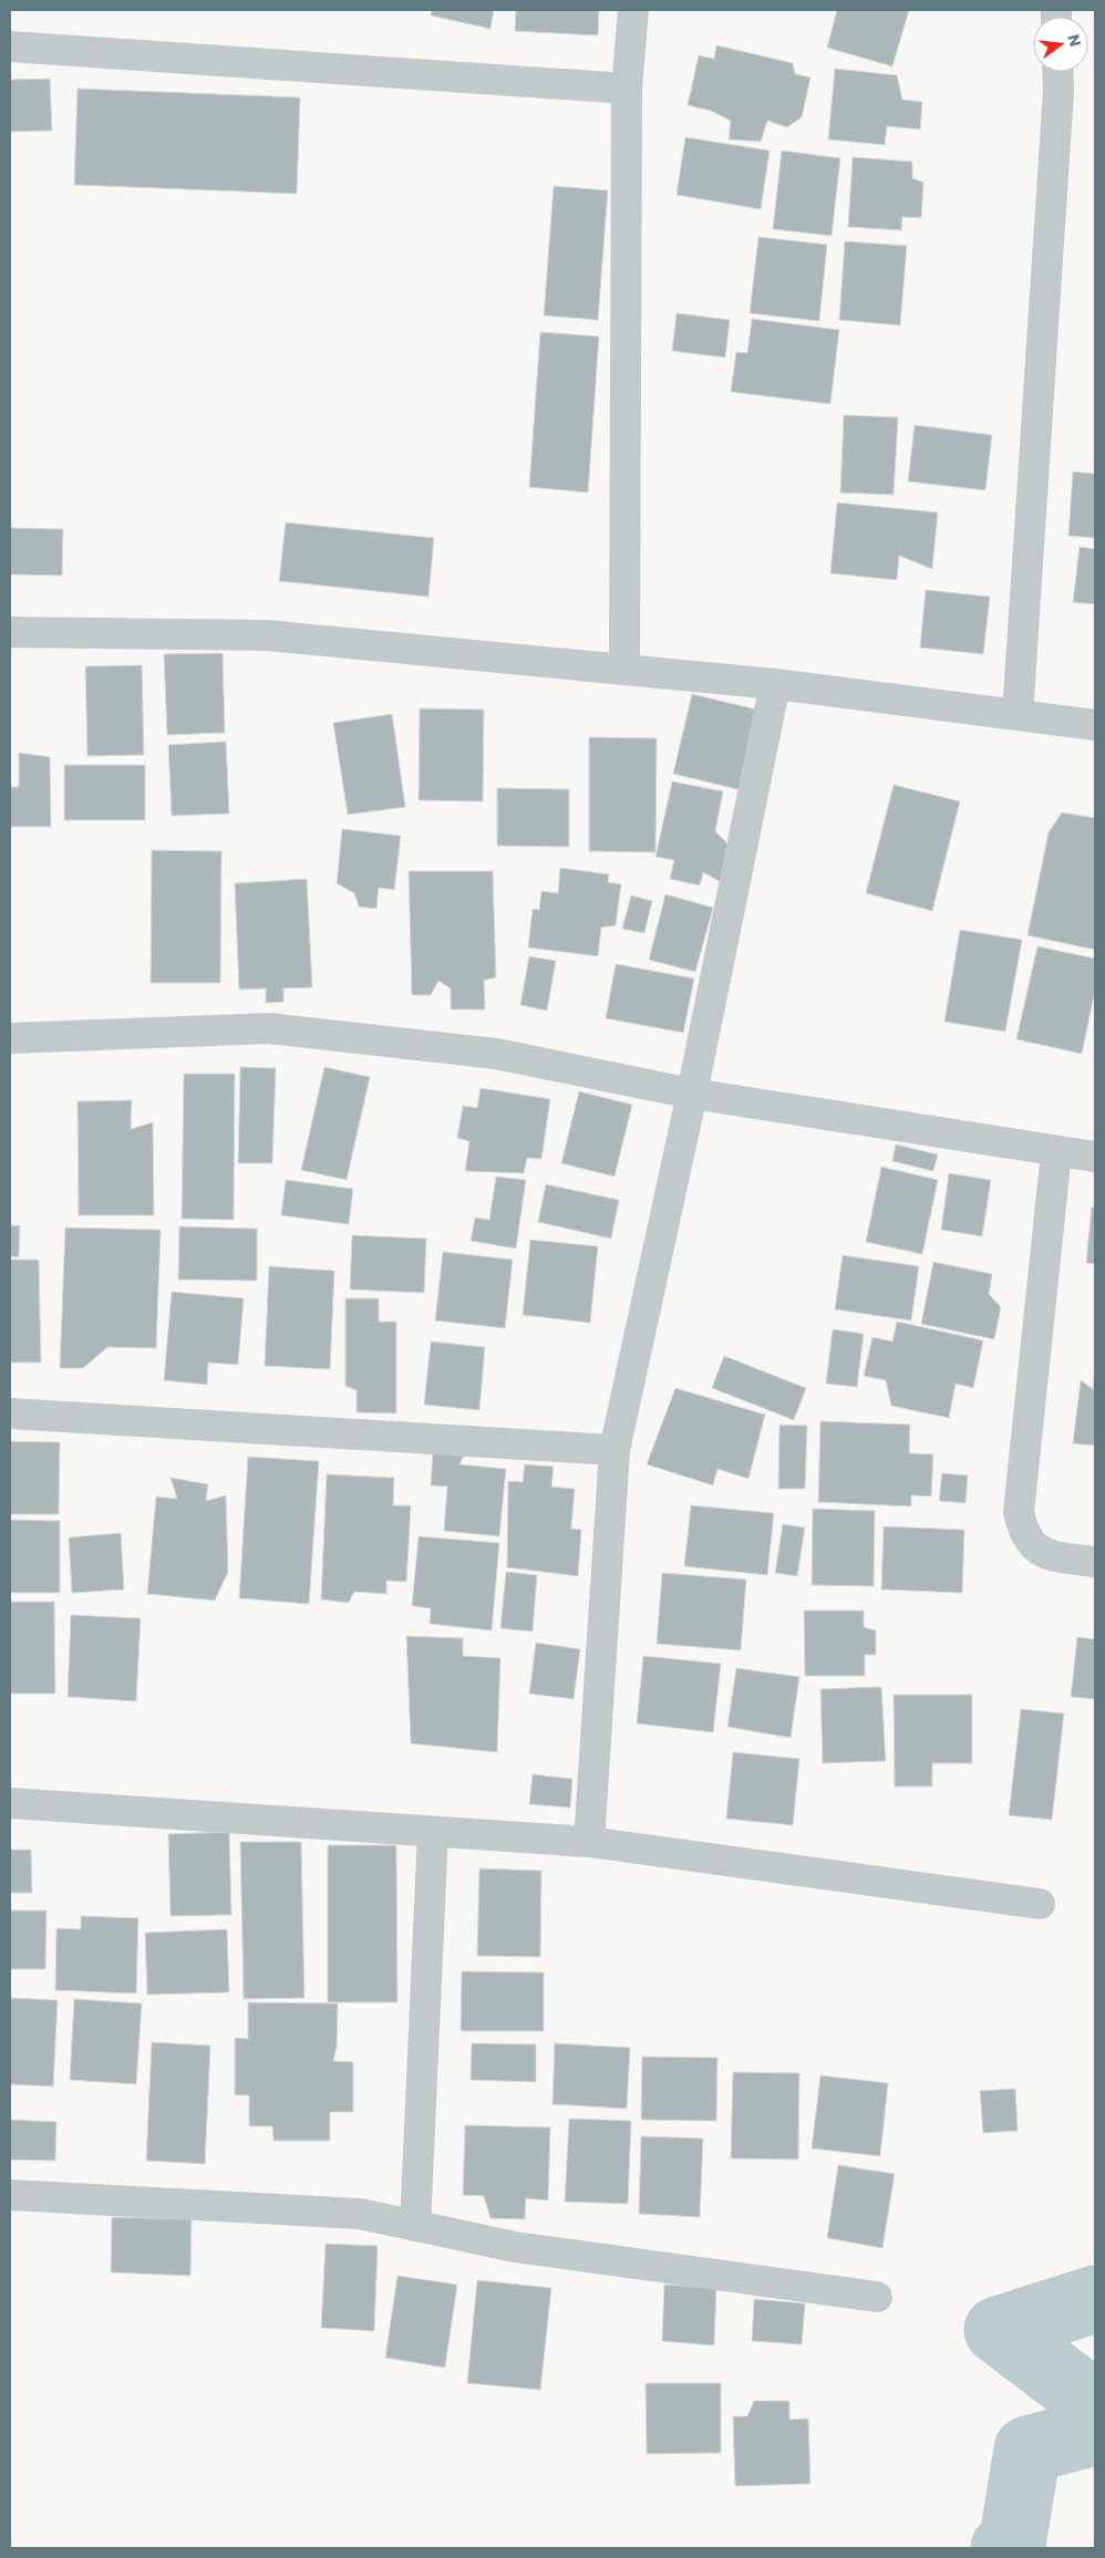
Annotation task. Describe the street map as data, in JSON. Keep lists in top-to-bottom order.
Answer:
{
  "north": "right"
}
